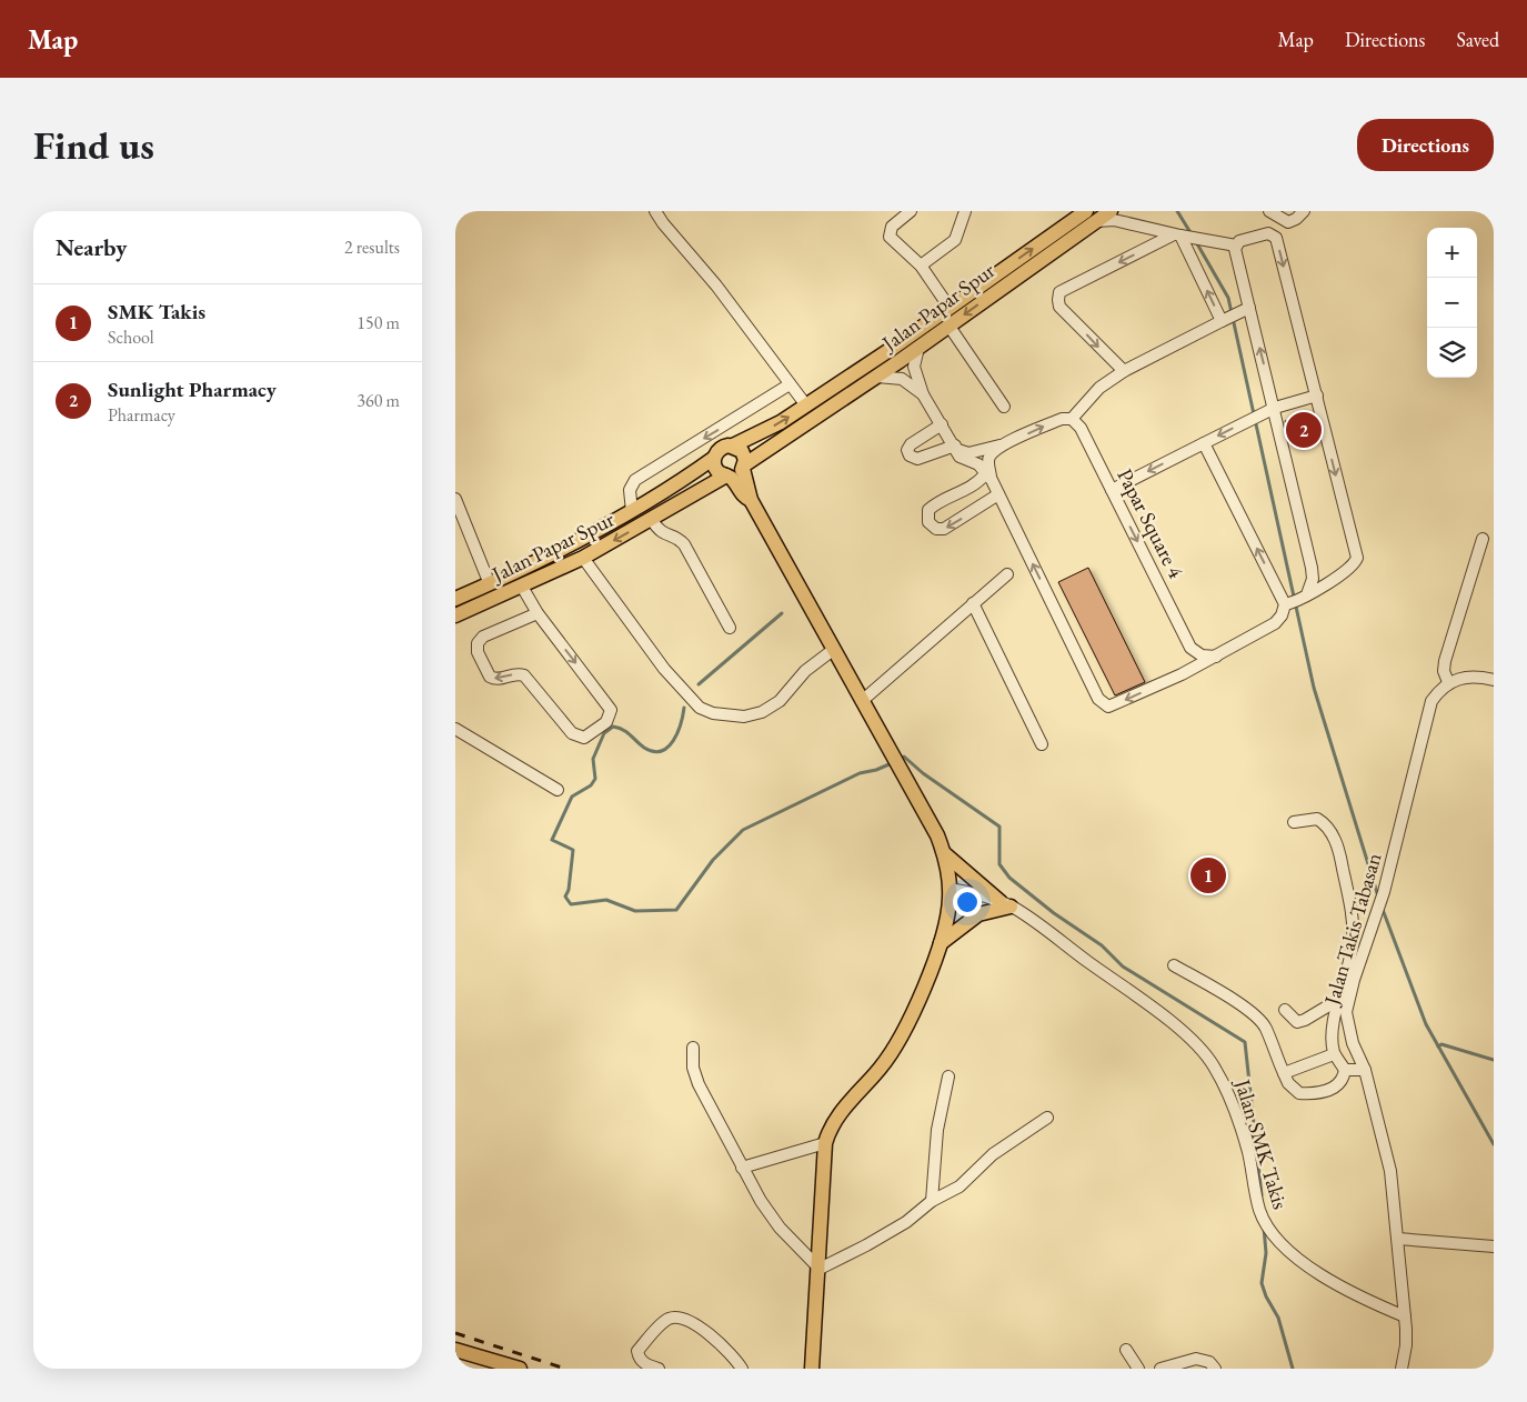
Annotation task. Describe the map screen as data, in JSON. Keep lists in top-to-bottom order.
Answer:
{
  "streets": {
    "main road": ["Jalan Papar Spur"],
    "street": ["Papar Square 4", "Jalan Takis Tabasan", "Jalan SMK Takis"]
  },
  "crossings": [
    ["Jalan Takis Tabasan", "Jalan SMK Takis"]
  ],
  "one_way": ["Papar Square 4"],
  "page": {
    "header": "Map",
    "nav": ["Map", "Directions", "Saved"],
    "buttons": "Directions",
    "title": "Find us",
    "heading": ["Nearby", "2 results"],
    "map_buttons": ["+", "−"],
    "list": [
      {
        "mark": "1",
        "name": "SMK Takis",
        "note": "School",
        "value": "150 m"
      },
      {
        "mark": "2",
        "name": "Sunlight Pharmacy",
        "note": "Pharmacy",
        "value": "360 m"
      }
    ],
    "pins": ["2", "1"]
  }
}
